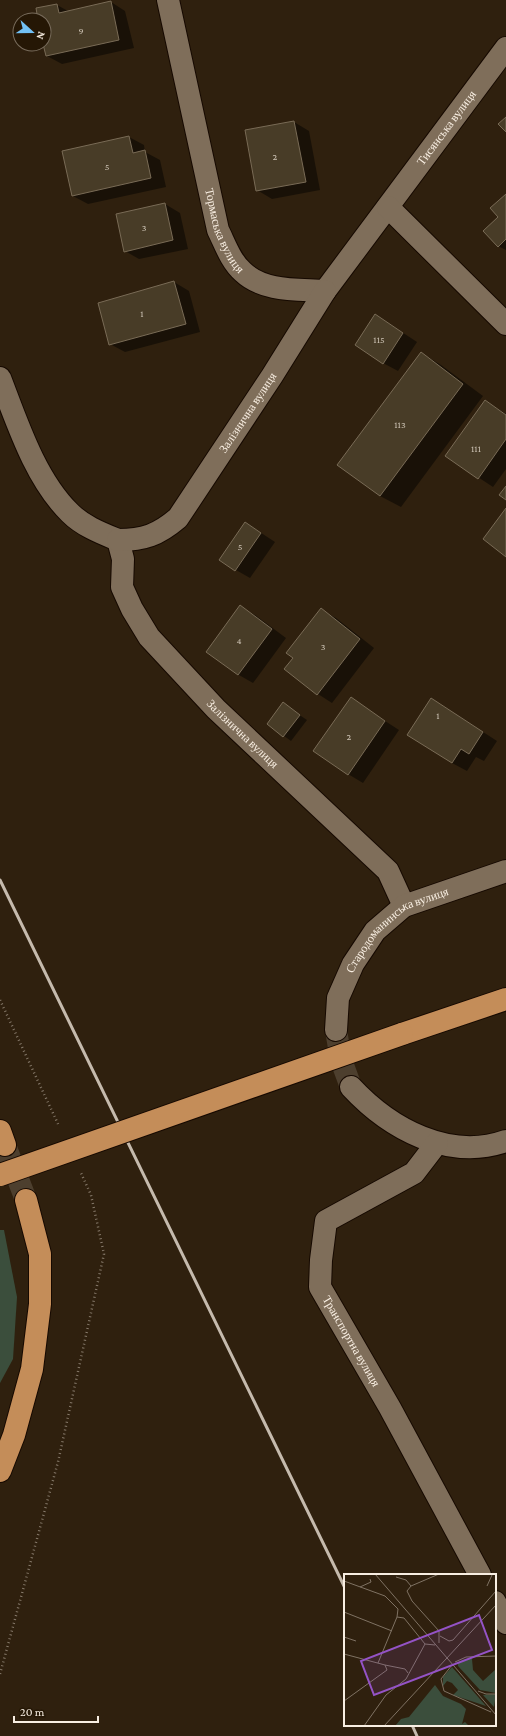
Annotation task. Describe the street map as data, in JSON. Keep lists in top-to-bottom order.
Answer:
{
  "streets": {
    "street": [
      "Тисянська вулиця",
      "Тормаська вулиця",
      "Залізнична вулиця",
      "Стародоманинська вулиця",
      "Транспортна вулиця"
    ]
  },
  "crossings": [
    ["Тормаська вулиця", "Залізнична вулиця"],
    ["Залізнична вулиця", "Стародоманинська вулиця"]
  ],
  "house_numbers": [
    "9",
    "2",
    "5",
    "3",
    "1",
    "115",
    "113",
    "111",
    "5",
    "4",
    "3",
    "1",
    "2"
  ],
  "scale_bar": "20 m",
  "north": "right"
}
